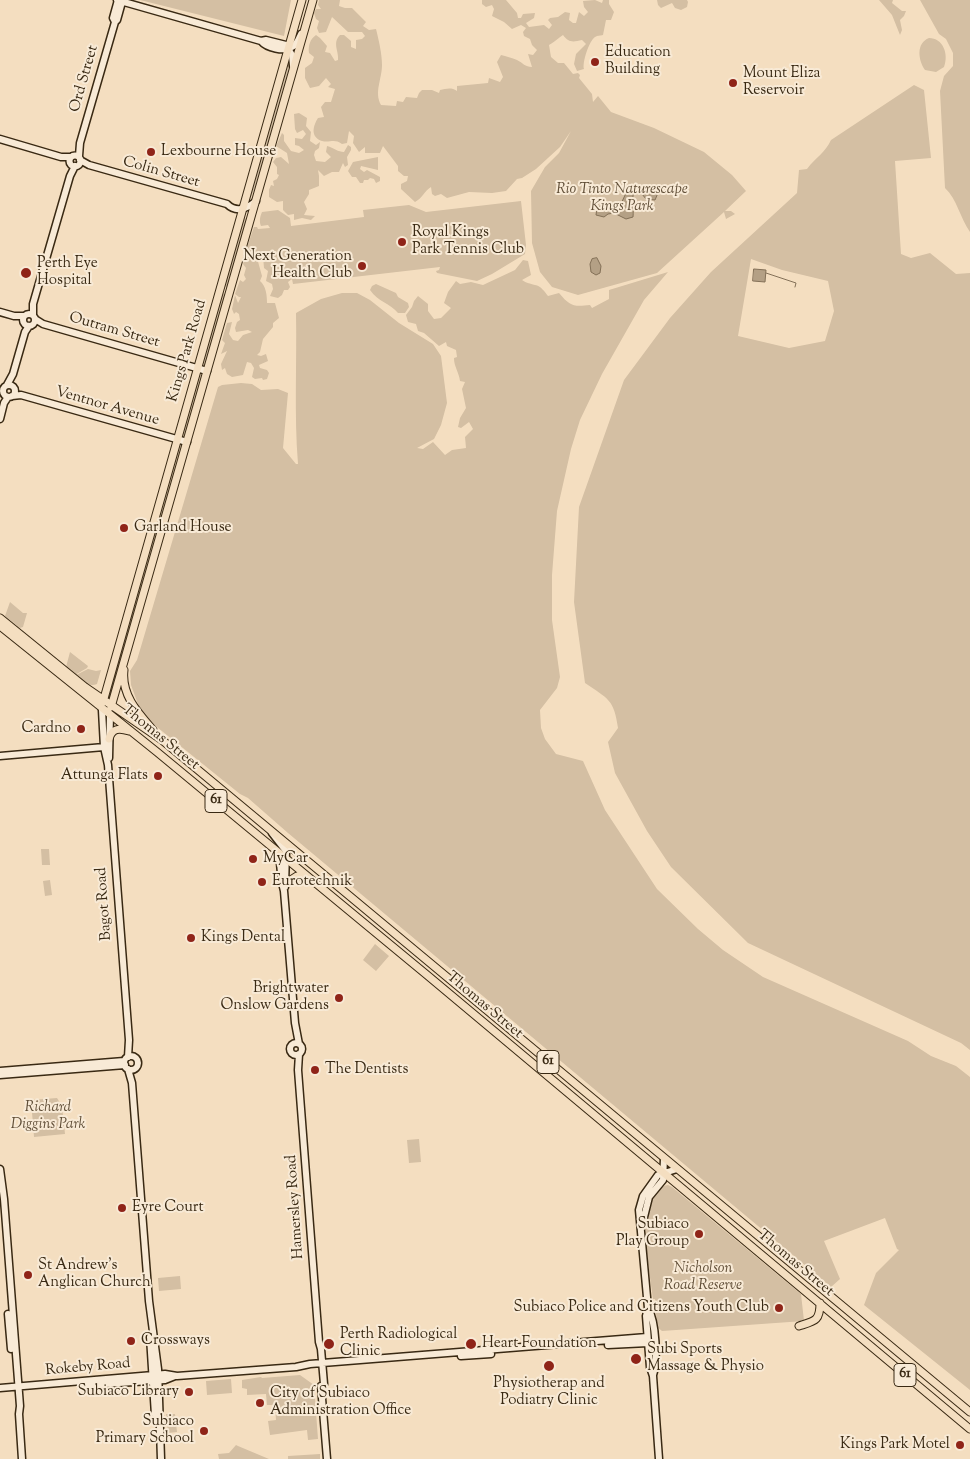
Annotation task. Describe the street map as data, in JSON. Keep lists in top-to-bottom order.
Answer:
{
  "streets": {
    "main road": [
      "Kings Park Road",
      "Thomas Street",
      "61",
      "Bagot Road"
    ],
    "street": [
      "Ord Street",
      "Colin Street",
      "Outram Street",
      "Ventnor Avenue",
      "Hamersley Road",
      "Rokeby Road"
    ]
  },
  "crossings": [
    ["Ord Street", "Colin Street"],
    ["Ord Street", "Outram Street"],
    ["Ord Street", "Ventnor Avenue"],
    ["Colin Street", "Kings Park Road"],
    ["Outram Street", "Kings Park Road"],
    ["Kings Park Road", "Ventnor Avenue"],
    ["Kings Park Road", "Thomas Street"],
    ["Kings Park Road", "Bagot Road"],
    ["Thomas Street", "Bagot Road"],
    ["Bagot Road", "Rokeby Road"],
    ["Hamersley Road", "Rokeby Road"]
  ],
  "parks": ["Rio Tinto Naturescape Kings Park", "Richard Diggins Park", "Nicholson Road Reserve"],
  "places": [
    "Education Building",
    "Mount Eliza Reservoir",
    "Lexbourne House",
    "Royal Kings Park Tennis Club",
    "Next Generation Health Club",
    "Perth Eye Hospital",
    "Garland House",
    "Cardno",
    "Attunga Flats",
    "MyCar",
    "Eurotechnik",
    "Kings Dental",
    "Brightwater Onslow Gardens",
    "The Dentists",
    "Eyre Court",
    "Subiaco Play Group",
    "St Andrew's Anglican Church",
    "Subiaco Police and Citizens Youth Club",
    "Crossways",
    "Perth Radiological Clinic",
    "Heart Foundation",
    "Subi Sports Massage & Physio",
    "Physiotherap and Podiatry Clinic",
    "Subiaco Library",
    "City of Subiaco Administration Office",
    "Subiaco Primary School",
    "Kings Park Motel"
  ]
}
